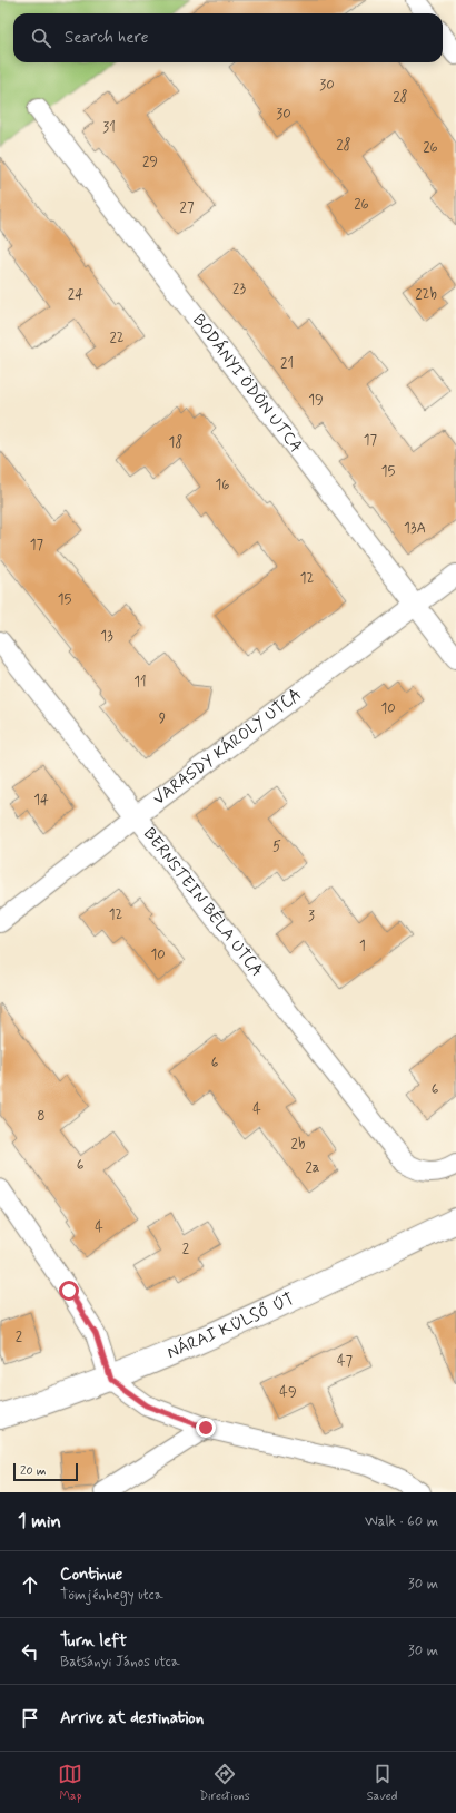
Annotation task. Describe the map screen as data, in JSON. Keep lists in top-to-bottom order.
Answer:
{
  "streets": {
    "street": [
      "BODÁNYI ÖDÖN UTCA",
      "VARASDY KÁROLY UTCA",
      "BERNSTEIN BÉLA UTCA",
      "NÁRAI KÜLSŐ ÚT"
    ]
  },
  "crossings": [
    ["BODÁNYI ÖDÖN UTCA", "VARASDY KÁROLY UTCA"],
    ["VARASDY KÁROLY UTCA", "BERNSTEIN BÉLA UTCA"]
  ],
  "house_numbers": [
    "30",
    "28",
    "30",
    "31",
    "28",
    "26",
    "29",
    "26",
    "27",
    "23",
    "24",
    "22b",
    "22",
    "21",
    "19",
    "17",
    "18",
    "15",
    "16",
    "13A",
    "17",
    "12",
    "15",
    "13",
    "11",
    "10",
    "9",
    "14",
    "5",
    "12",
    "3",
    "1",
    "10",
    "6",
    "6",
    "4",
    "8",
    "2b",
    "6",
    "2a",
    "4",
    "2",
    "2",
    "47",
    "49"
  ],
  "scale_bar": "20 m",
  "page": {
    "search": "Search here",
    "scale": "20 m",
    "heading": ["1 min", "Walk · 60 m"],
    "list": [
      ["Continue", "Tömjénhegy utca", "30 m"],
      ["Turn left", "Batsányi János utca", "30 m"],
      "Arrive at destination"
    ],
    "nav": ["Map", "Directions", "Saved"]
  }
}
